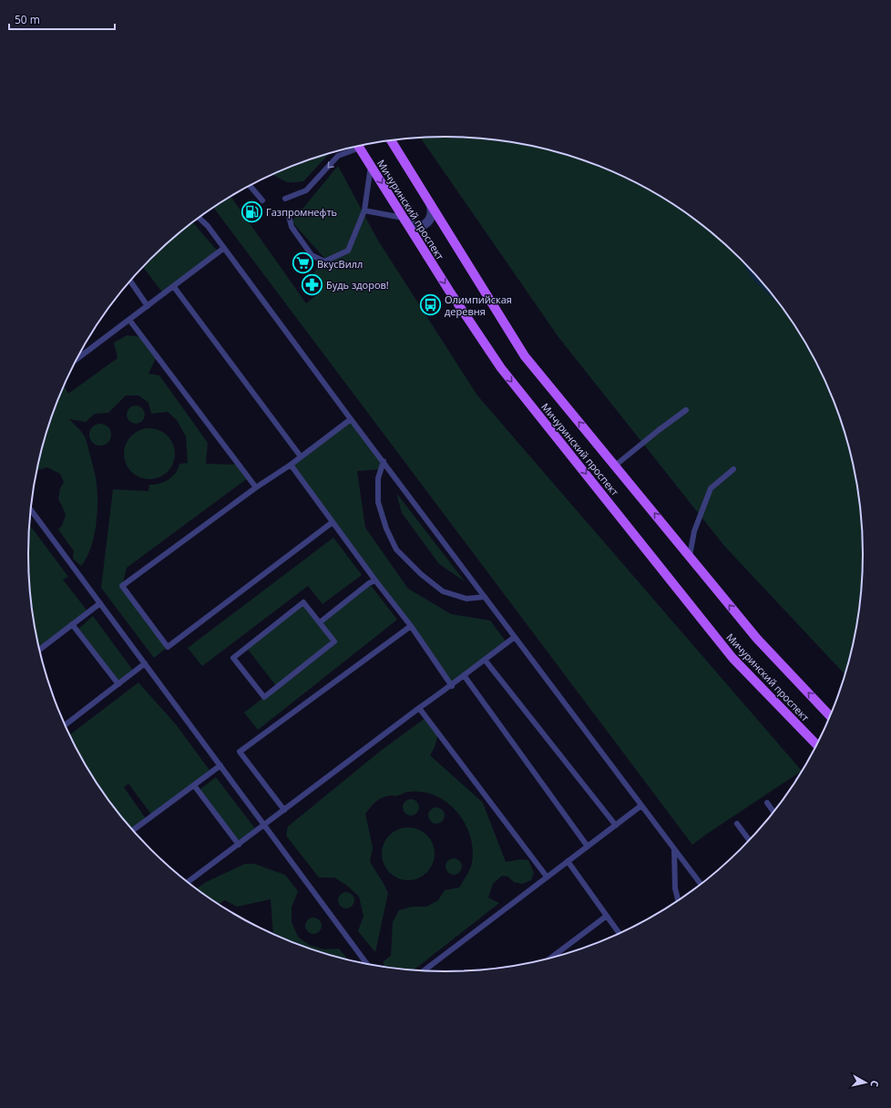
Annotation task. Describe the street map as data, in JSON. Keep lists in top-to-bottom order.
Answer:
{
  "streets": {
    "main road": ["Мичуринский проспект"]
  },
  "places": {
    "fuel station": ["Газпромнефть"],
    "supermarket": ["ВкусВилл"],
    "pharmacy": ["Будь здоров!"],
    "bus stop": ["Олимпийская деревня"]
  },
  "scale_bar": "50 m",
  "north": "right"
}
